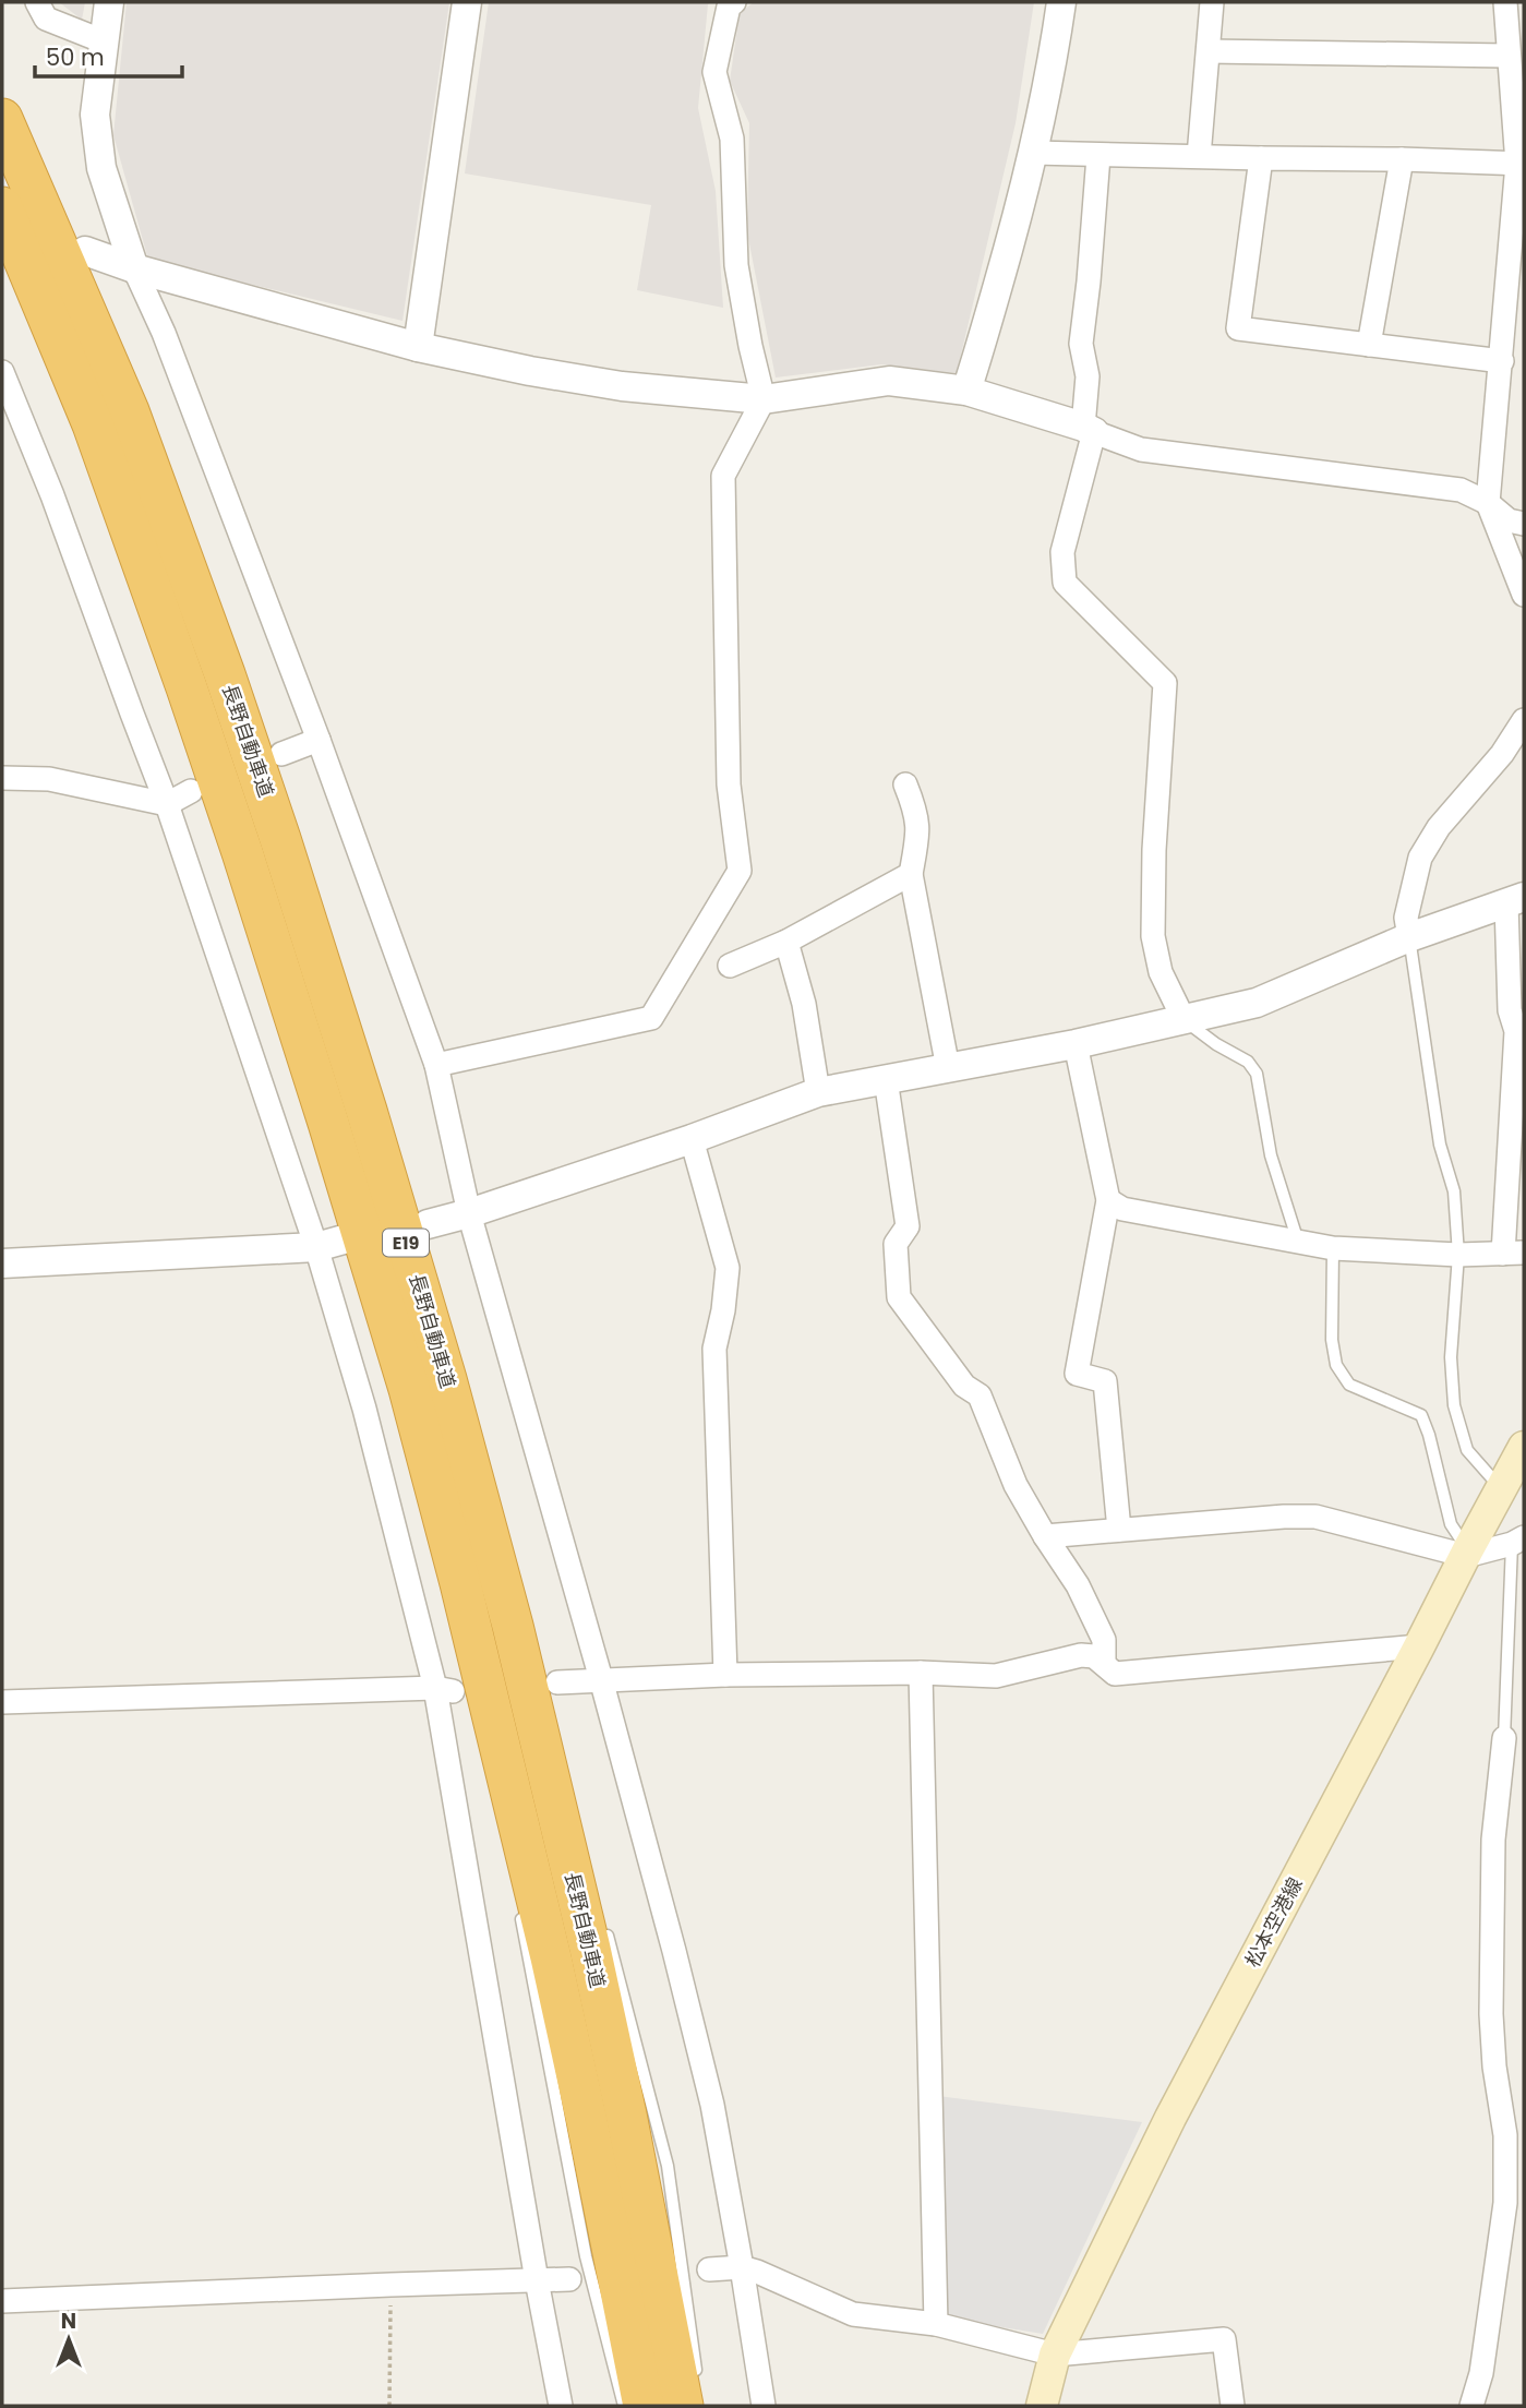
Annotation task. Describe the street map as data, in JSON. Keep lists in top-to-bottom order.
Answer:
{
  "streets": {
    "highway": ["長野自動車道", "E19"],
    "main road": ["松本空港線"]
  },
  "scale_bar": "50 m",
  "north": "top"
}
